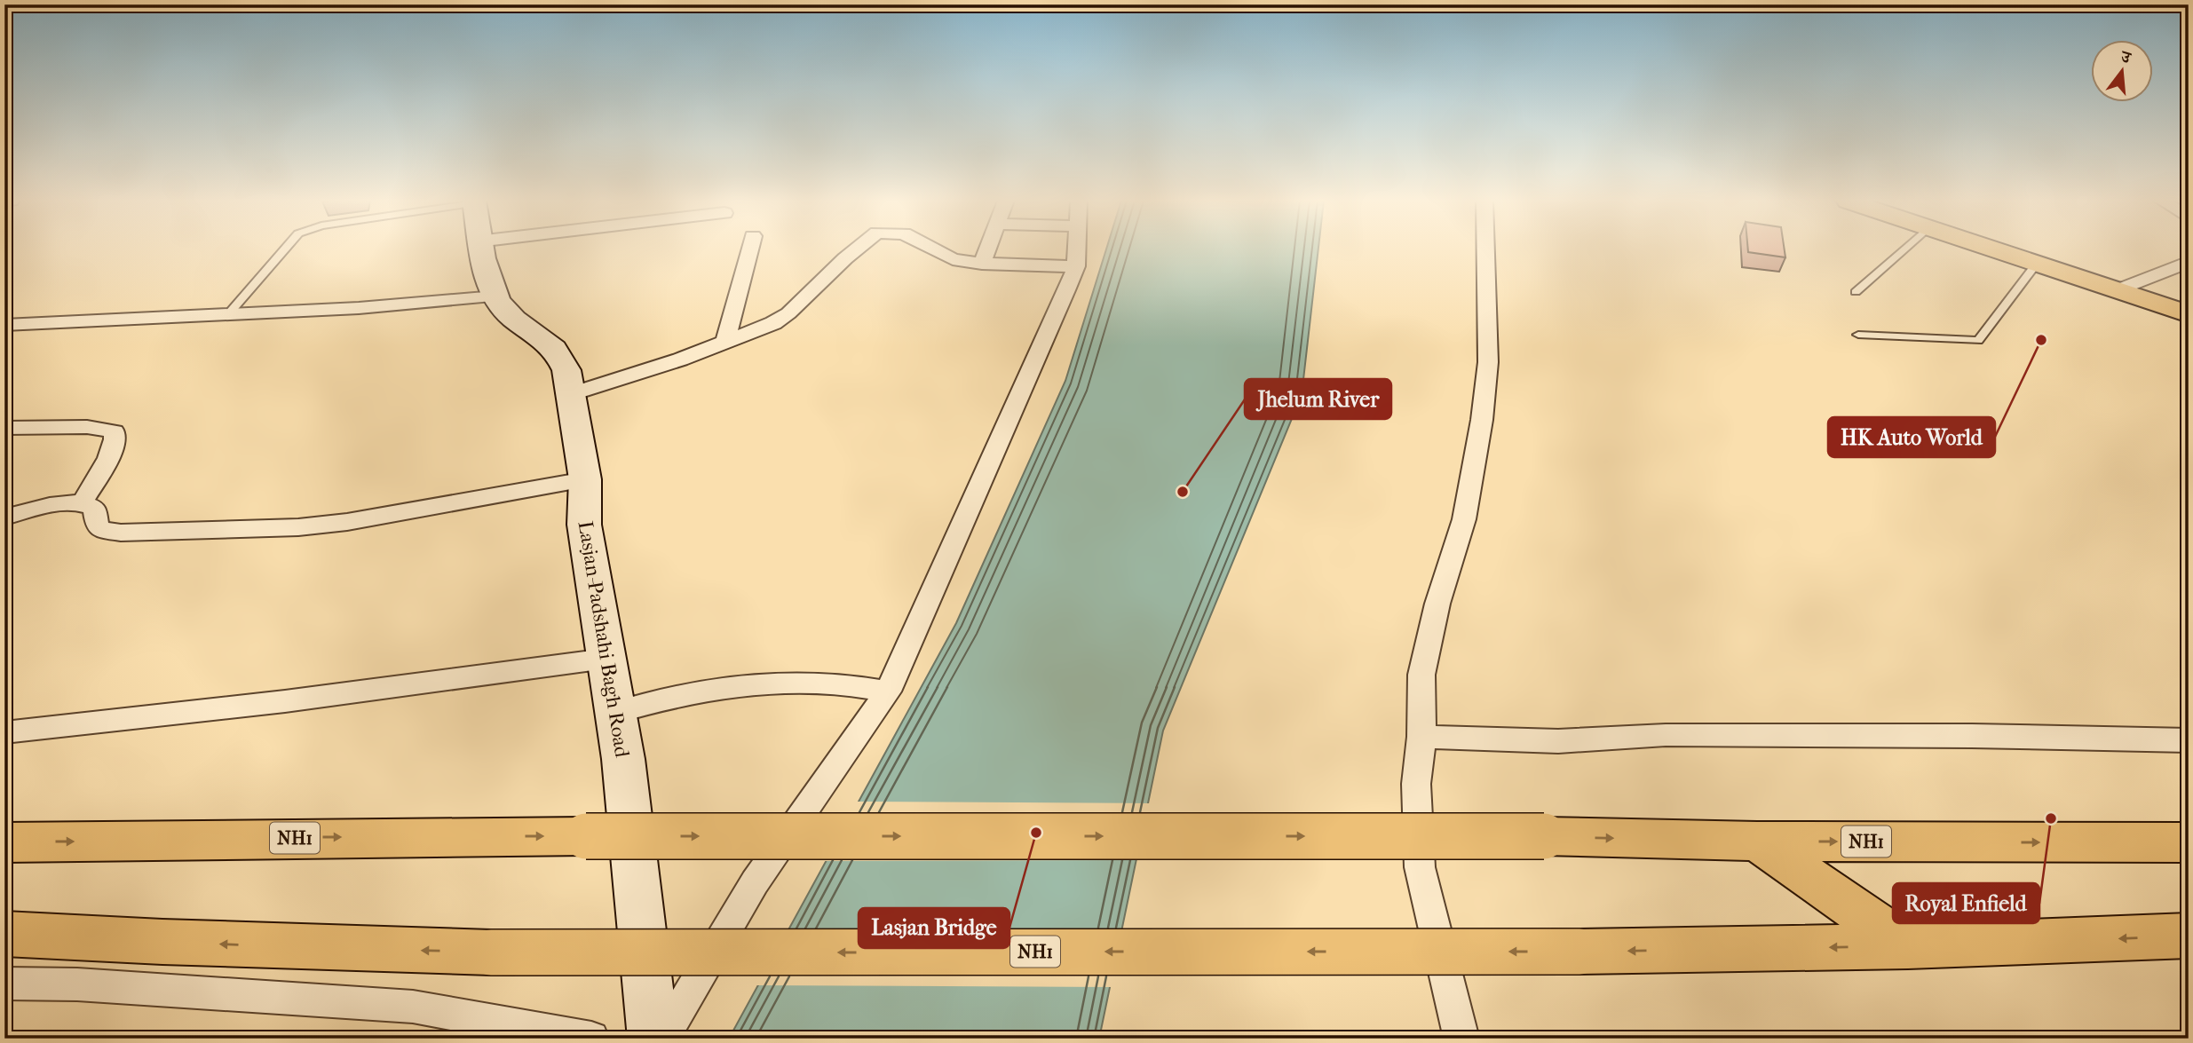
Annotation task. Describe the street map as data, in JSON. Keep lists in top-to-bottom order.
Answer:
{
  "streets": {
    "highway": ["NH1"],
    "street": ["Lasjan-Padshahi Bagh Road"]
  },
  "places": [
    "HK Auto World",
    "Jhelum River",
    "Royal Enfield",
    "Lasjan Bridge"
  ],
  "north": "top"
}
